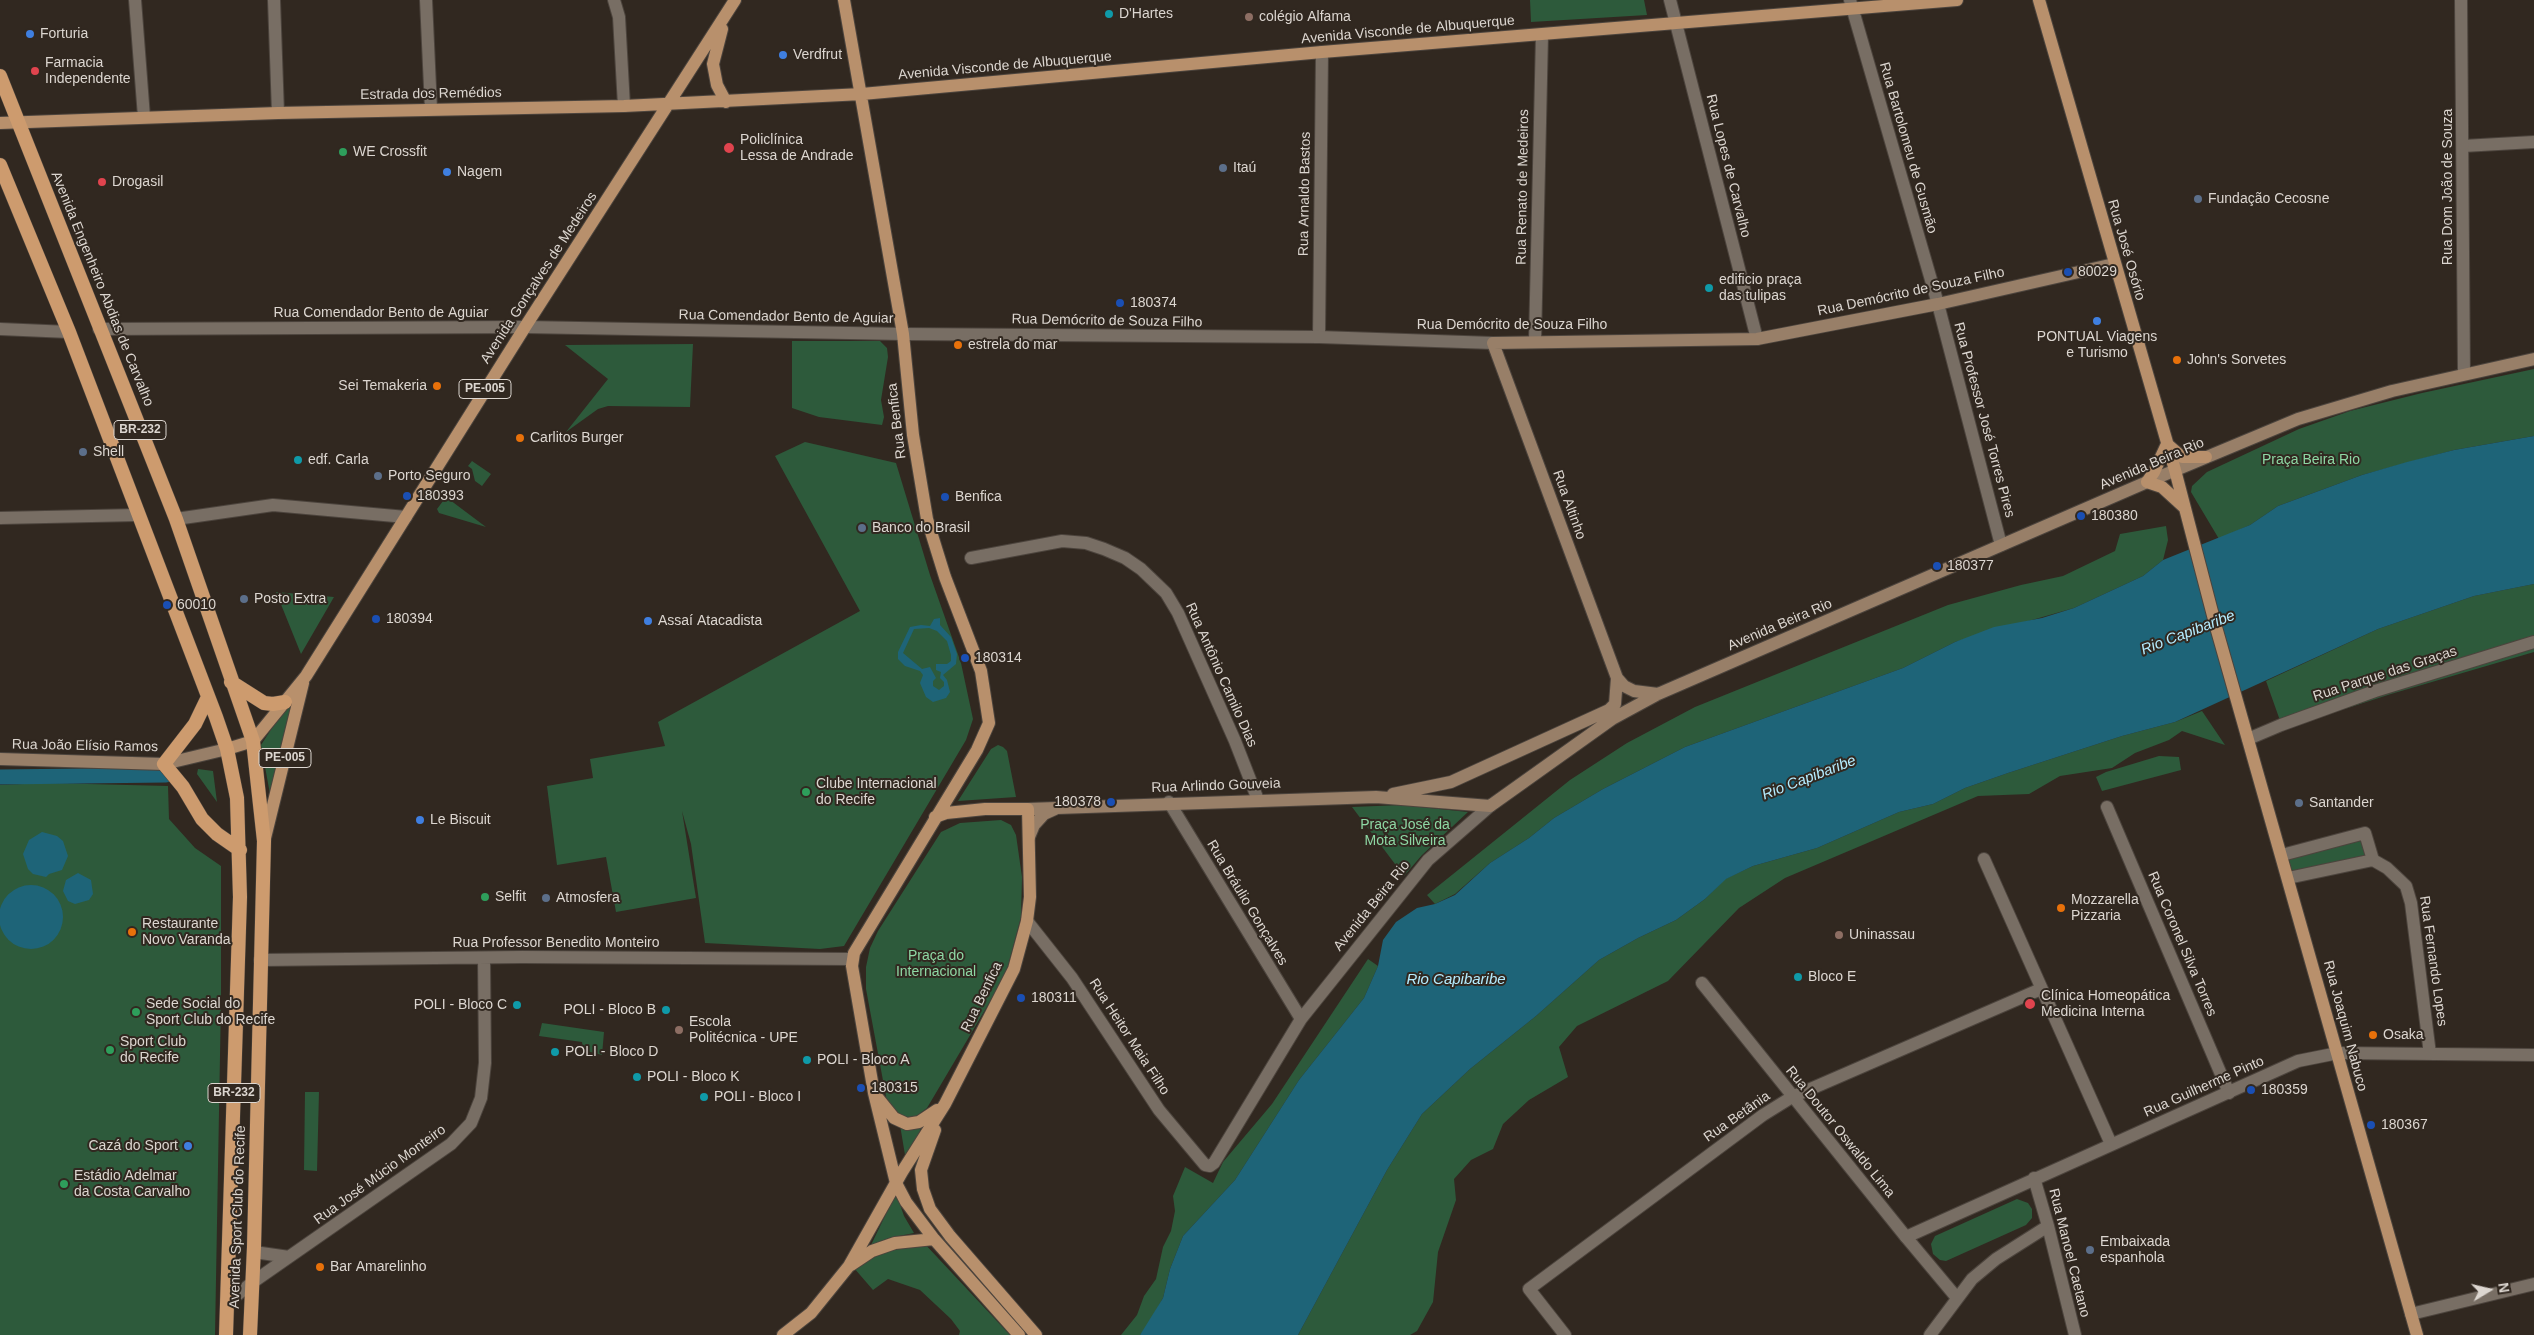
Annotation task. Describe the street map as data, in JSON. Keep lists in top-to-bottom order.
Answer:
{
  "streets": {
    "highway": ["Avenida Engenheiro Abdias de Carvalho", "BR-232", "Avenida Sport Club do Recife"],
    "main road": [
      "Avenida Visconde de Albuquerque",
      "Estrada dos Remédios",
      "Rua José Osório",
      "Avenida Gonçalves de Medeiros",
      "Rua Demócrito de Souza Filho",
      "PE-005",
      "Rua Benfica",
      "Avenida Beira Rio",
      "Rua Altinho",
      "Rua João Elísio Ramos",
      "Rua Arlindo Gouveia",
      "Rua Joaquim Nabuco"
    ],
    "street": [
      "Rua Bartolomeu de Gusmão",
      "Rua Lopes de Carvalho",
      "Rua Renato de Medeiros",
      "Rua Dom João de Souza",
      "Rua Arnaldo Bastos",
      "Rua Comendador Bento de Aguiar",
      "Rua Professor José Torres Pires",
      "Rua Parque das Graças",
      "Rua Antônio Camilo Dias",
      "Rua Bráulio Gonçalves",
      "Rua Professor Benedito Monteiro",
      "Rua Coronel Silva Torres",
      "Rua Fernando Lopes",
      "Rua Heitor Maia Filho",
      "Rua Guilherme Pinto",
      "Rua Betânia",
      "Rua Doutor Oswaldo Lima",
      "Rua José Múcio Monteiro",
      "Rua Manoel Caetano"
    ]
  },
  "crossings": [
    ["Avenida Visconde de Albuquerque", "Estrada dos Remédios"],
    ["Avenida Visconde de Albuquerque", "Rua Bartolomeu de Gusmão"],
    ["Avenida Visconde de Albuquerque", "Rua Lopes de Carvalho"],
    ["Avenida Visconde de Albuquerque", "Rua Renato de Medeiros"],
    ["Avenida Visconde de Albuquerque", "Rua Arnaldo Bastos"],
    ["Avenida Visconde de Albuquerque", "Rua Benfica"],
    ["Estrada dos Remédios", "Avenida Gonçalves de Medeiros"],
    ["Estrada dos Remédios", "Avenida Engenheiro Abdias de Carvalho"],
    ["Estrada dos Remédios", "Rua Benfica"],
    ["Rua Bartolomeu de Gusmão", "Rua Demócrito de Souza Filho"],
    ["Rua Bartolomeu de Gusmão", "Rua Professor José Torres Pires"],
    ["Rua Lopes de Carvalho", "Rua Demócrito de Souza Filho"],
    ["Rua Renato de Medeiros", "Rua Demócrito de Souza Filho"],
    ["Rua Dom João de Souza", "Avenida Beira Rio"],
    ["Rua Arnaldo Bastos", "Rua Demócrito de Souza Filho"],
    ["Rua José Osório", "Rua Demócrito de Souza Filho"],
    ["Rua José Osório", "Avenida Beira Rio"],
    ["Rua José Osório", "Rua Joaquim Nabuco"],
    ["Avenida Gonçalves de Medeiros", "Avenida Engenheiro Abdias de Carvalho"],
    ["Avenida Gonçalves de Medeiros", "Rua Comendador Bento de Aguiar"],
    ["Avenida Gonçalves de Medeiros", "Avenida Sport Club do Recife"],
    ["Avenida Engenheiro Abdias de Carvalho", "Rua Comendador Bento de Aguiar"],
    ["Avenida Engenheiro Abdias de Carvalho", "Avenida Sport Club do Recife"],
    ["Rua Demócrito de Souza Filho", "Rua Comendador Bento de Aguiar"],
    ["Rua Demócrito de Souza Filho", "Rua Professor José Torres Pires"],
    ["Rua Demócrito de Souza Filho", "Rua Benfica"],
    ["Rua Demócrito de Souza Filho", "Rua Altinho"],
    ["Rua Comendador Bento de Aguiar", "Rua Benfica"],
    ["Rua Professor José Torres Pires", "Avenida Beira Rio"],
    ["Rua Benfica", "Rua Arlindo Gouveia"],
    ["Rua Benfica", "Rua Professor Benedito Monteiro"],
    ["Rua Benfica", "Rua Heitor Maia Filho"],
    ["BR-232", "Rua João Elísio Ramos"],
    ["BR-232", "Avenida Sport Club do Recife"],
    ["Avenida Beira Rio", "Rua Arlindo Gouveia"],
    ["Avenida Beira Rio", "Rua Bráulio Gonçalves"],
    ["Avenida Beira Rio", "Rua Heitor Maia Filho"],
    ["Rua Altinho", "Rua Arlindo Gouveia"],
    ["Rua Parque das Graças", "Rua Joaquim Nabuco"],
    ["Rua Antônio Camilo Dias", "Rua Arlindo Gouveia"],
    ["Rua João Elísio Ramos", "Avenida Sport Club do Recife"],
    ["Rua Arlindo Gouveia", "Rua Bráulio Gonçalves"],
    ["Rua Professor Benedito Monteiro", "Rua José Múcio Monteiro"],
    ["Rua Professor Benedito Monteiro", "Avenida Sport Club do Recife"],
    ["Rua Coronel Silva Torres", "Rua Guilherme Pinto"],
    ["Rua Fernando Lopes", "Rua Guilherme Pinto"],
    ["Rua Joaquim Nabuco", "Rua Guilherme Pinto"],
    ["Rua Guilherme Pinto", "Rua Doutor Oswaldo Lima"],
    ["Rua Guilherme Pinto", "Rua Manoel Caetano"],
    ["Rua Betânia", "Rua Doutor Oswaldo Lima"],
    ["Rua José Múcio Monteiro", "Avenida Sport Club do Recife"]
  ],
  "water": ["Rio Capibaribe"],
  "parks": ["Praça Beira Rio", "Praça José da Mota Silveira", "Praça do Internacional"],
  "places": [
    "D'Hartes",
    "colégio Alfama",
    "Forturia",
    "Verdfrut",
    "Farmacia Independente",
    "Policlínica Lessa de Andrade",
    "WE Crossfit",
    "Itaú",
    "Nagem",
    "Drogasil",
    "Fundação Cecosne",
    "80029",
    "edificio praça das tulipas",
    "180374",
    "PONTUAL Viagens e Turismo",
    "estrela do mar",
    "John's Sorvetes",
    "Sei Temakeria",
    "Carlitos Burger",
    "Shell",
    "edf. Carla",
    "Porto Seguro",
    "180393",
    "Benfica",
    "180380",
    "Banco do Brasil",
    "180377",
    "Posto Extra",
    "60010",
    "180394",
    "Assaí Atacadista",
    "180314",
    "Clube Internacional do Recife",
    "180378",
    "Santander",
    "Le Biscuit",
    "Selfit",
    "Atmosfera",
    "Mozzarella Pizzaria",
    "Restaurante Novo Varanda",
    "Uninassau",
    "Bloco E",
    "180311",
    "Clínica Homeopática Medicina Interna",
    "POLI - Bloco C",
    "POLI - Bloco B",
    "Sede Social do Sport Club do Recife",
    "Escola Politécnica - UPE",
    "Osaka",
    "Sport Club do Recife",
    "POLI - Bloco D",
    "POLI - Bloco A",
    "POLI - Bloco K",
    "180315",
    "180359",
    "POLI - Bloco I",
    "180367",
    "Cazá do Sport",
    "Estádio Adelmar da Costa Carvalho",
    "Embaixada espanhola",
    "Bar Amarelinho"
  ],
  "north": "right"
}
